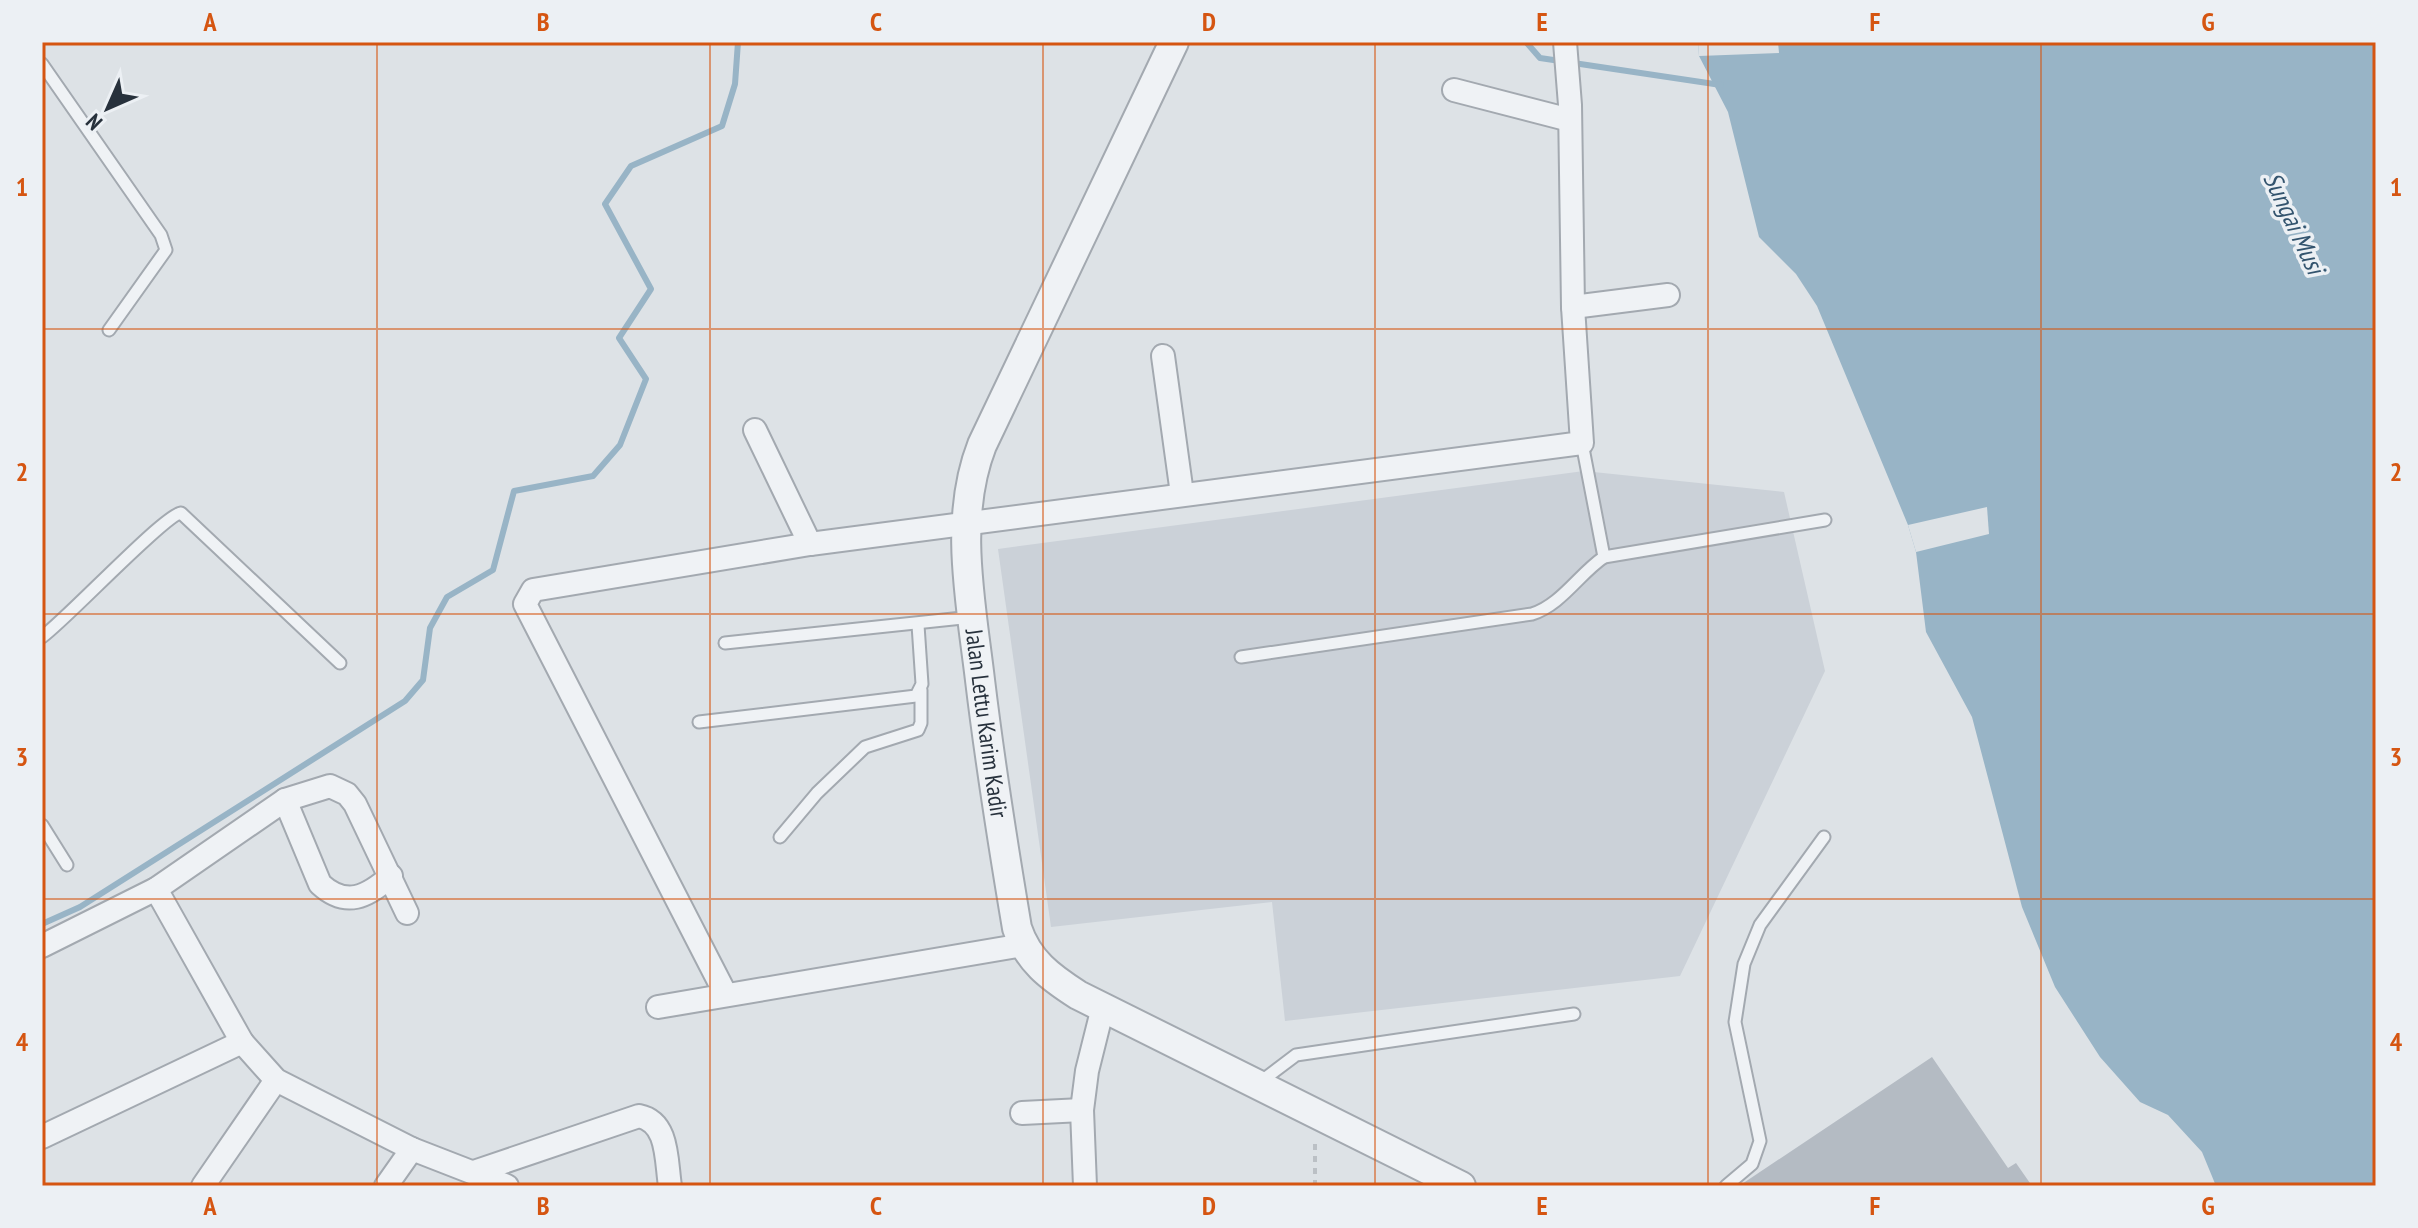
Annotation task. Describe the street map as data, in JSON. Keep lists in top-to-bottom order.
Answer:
{
  "streets": {
    "street": ["Jalan Lettu Karim Kadir"]
  },
  "water": ["Sungai Musi"],
  "north": "bottom left",
  "grid": {
    "columns": [
      "A",
      "B",
      "C",
      "D",
      "E",
      "F",
      "G"
    ],
    "rows": [
      "1",
      "2",
      "3",
      "4"
    ]
  }
}
